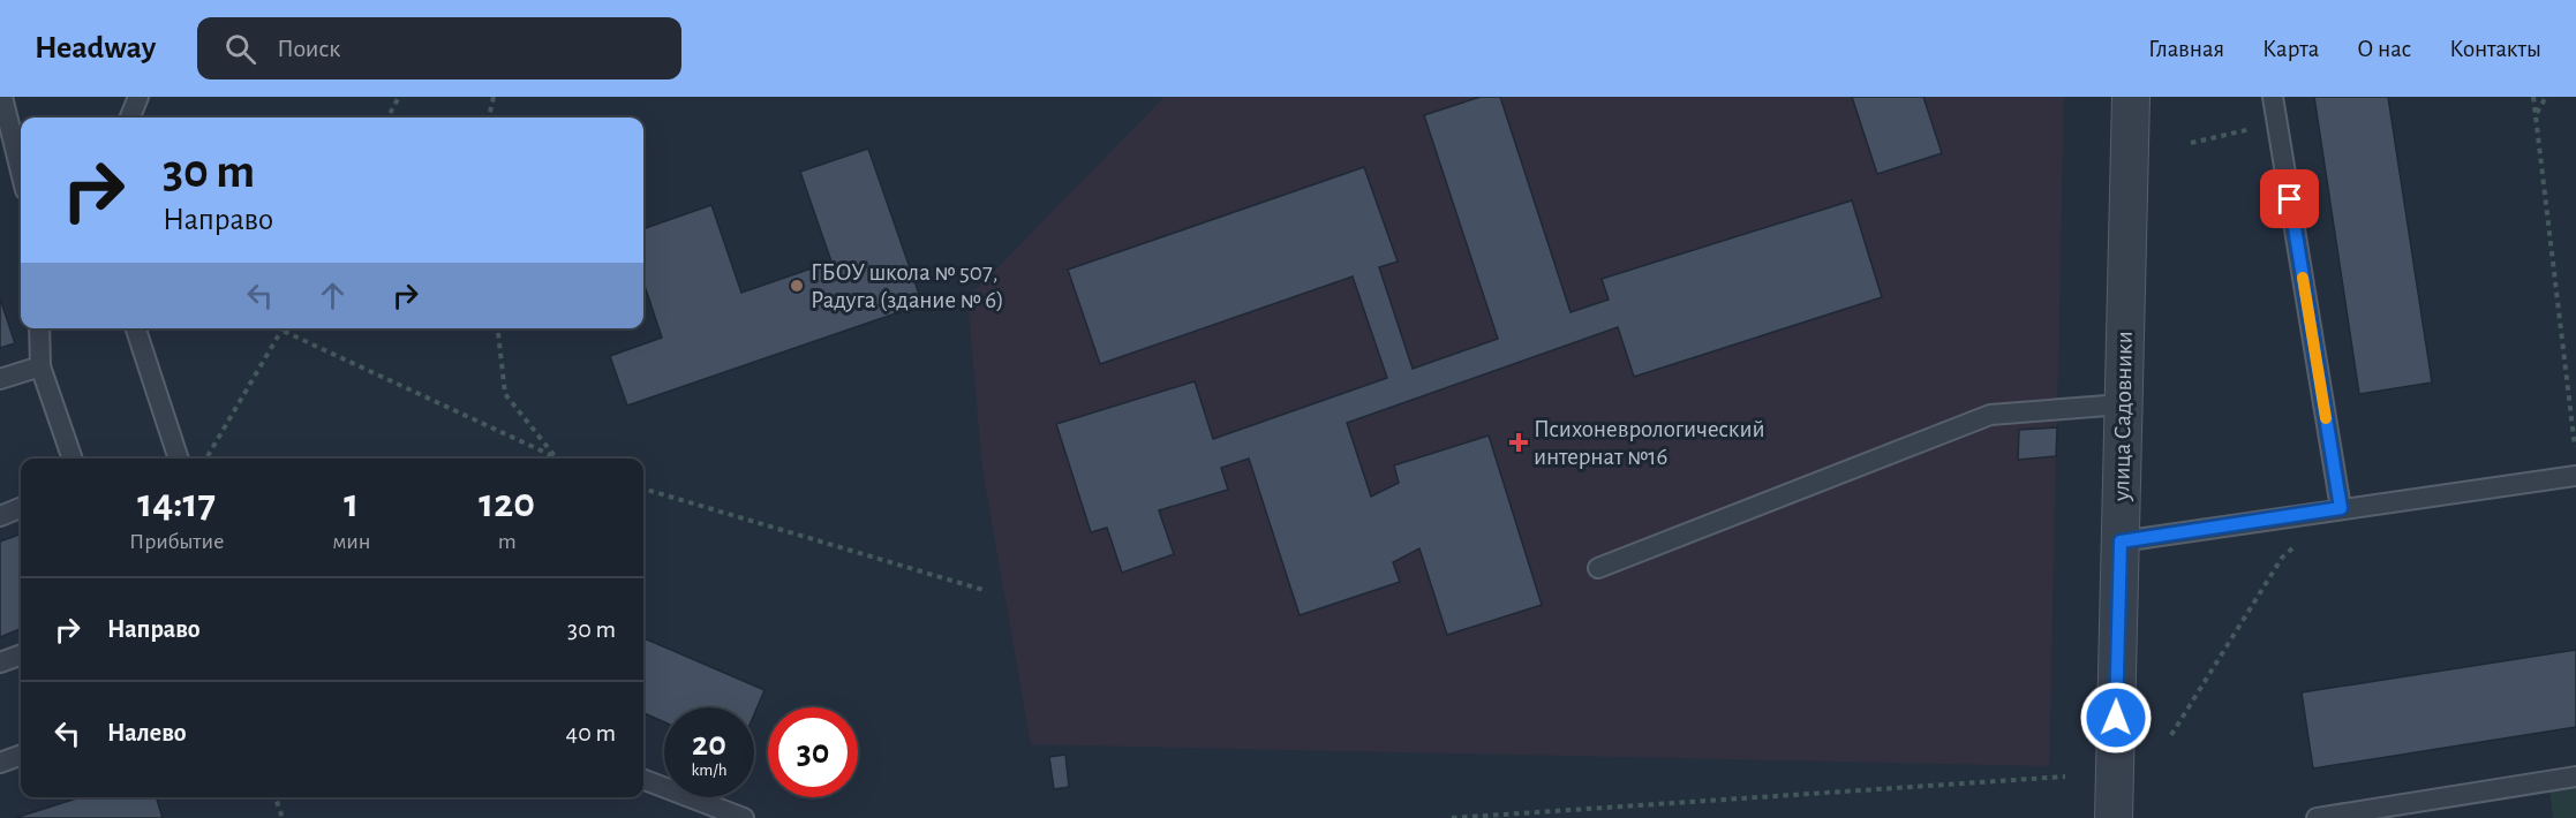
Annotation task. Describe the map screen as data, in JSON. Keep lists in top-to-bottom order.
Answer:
{
  "streets": {
    "street": ["улица Садовники"]
  },
  "places": {
    "other": ["ГБОУ школа № 507, Радуга (здание № 6)"],
    "health": ["Психоневрологический интернат №16"]
  },
  "page": {
    "header": "Headway",
    "search": "Поиск",
    "nav": [
      "Главная",
      "Карта",
      "О нас",
      "Контакты"
    ],
    "turn": ["30 m", "Направо"],
    "eta": [
      "14:17",
      "Прибытие",
      "1",
      "мин",
      "120",
      "m"
    ],
    "list": [
      {
        "name": "Направо",
        "value": "30 m"
      },
      {
        "name": "Налево",
        "value": "40 m"
      }
    ],
    "speed": "20 km/h",
    "limit": "30"
  }
}
